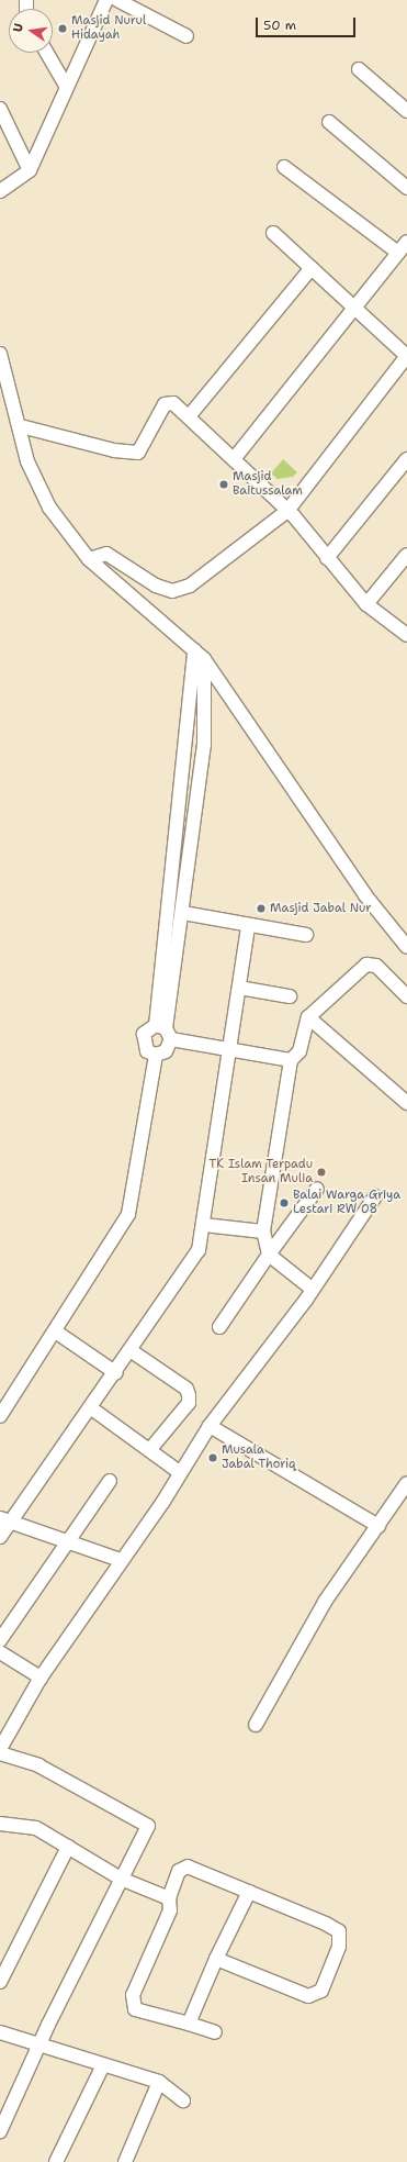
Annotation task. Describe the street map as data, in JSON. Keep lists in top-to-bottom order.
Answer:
{
  "places": [
    "Masjid Nurul Hidayah",
    "Masjid Baitussalam",
    "Masjid Jabal Nur",
    "TK Islam Terpadu Insan Mulia",
    "Balai Warga Griya Lestari RW 08",
    "Musala Jabal Thoriq"
  ],
  "scale_bar": "50 m",
  "north": "left"
}
